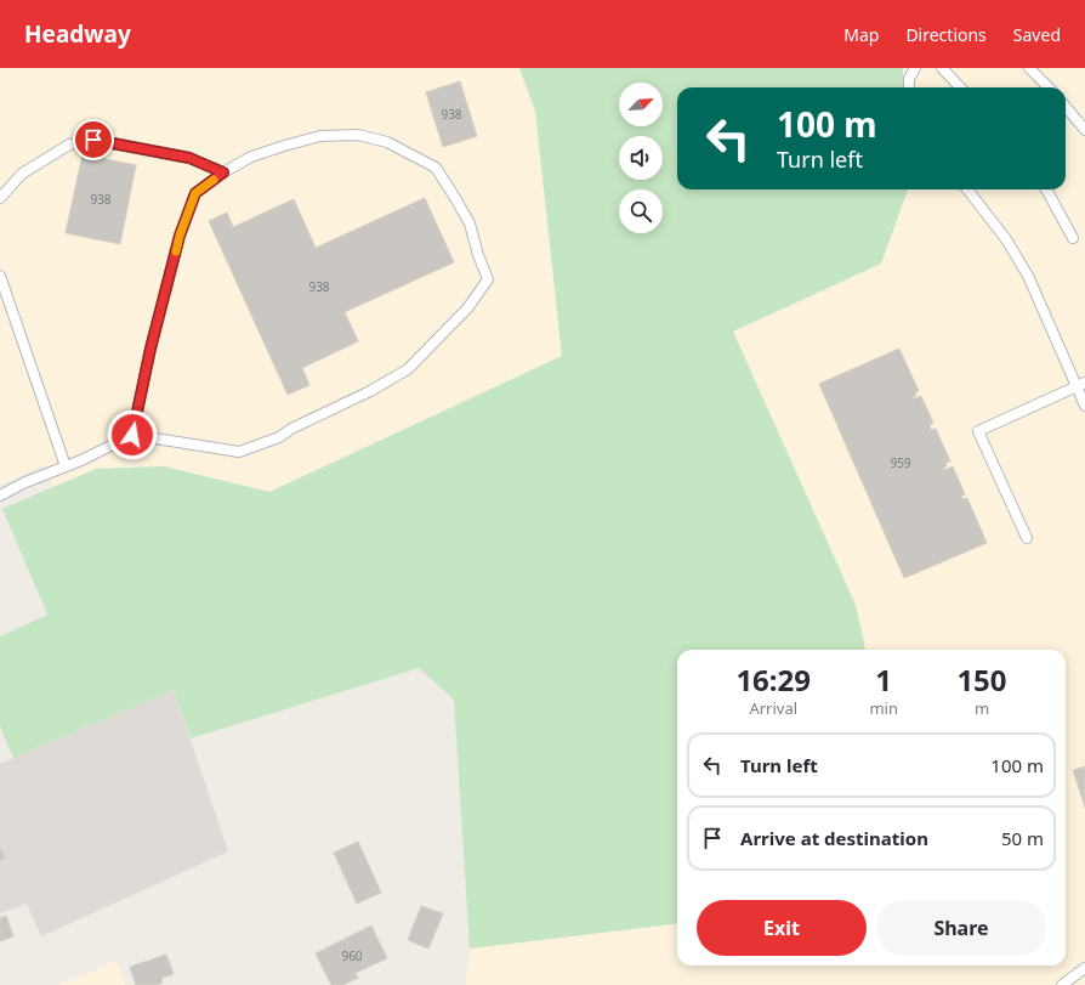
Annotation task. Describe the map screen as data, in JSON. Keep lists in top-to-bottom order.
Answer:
{
  "house_numbers": [
    "938",
    "938",
    "938",
    "959",
    "960"
  ],
  "north": "top right",
  "page": {
    "header": "Headway",
    "nav": ["Map", "Directions", "Saved"],
    "turn": ["100 m", "Turn left"],
    "eta": [
      "16:29",
      "Arrival",
      "1",
      "min",
      "150",
      "m"
    ],
    "list": [
      {
        "name": "Turn left",
        "value": "100 m"
      },
      {
        "name": "Arrive at destination",
        "value": "50 m"
      }
    ],
    "buttons": ["Exit", "Share"]
  }
}
